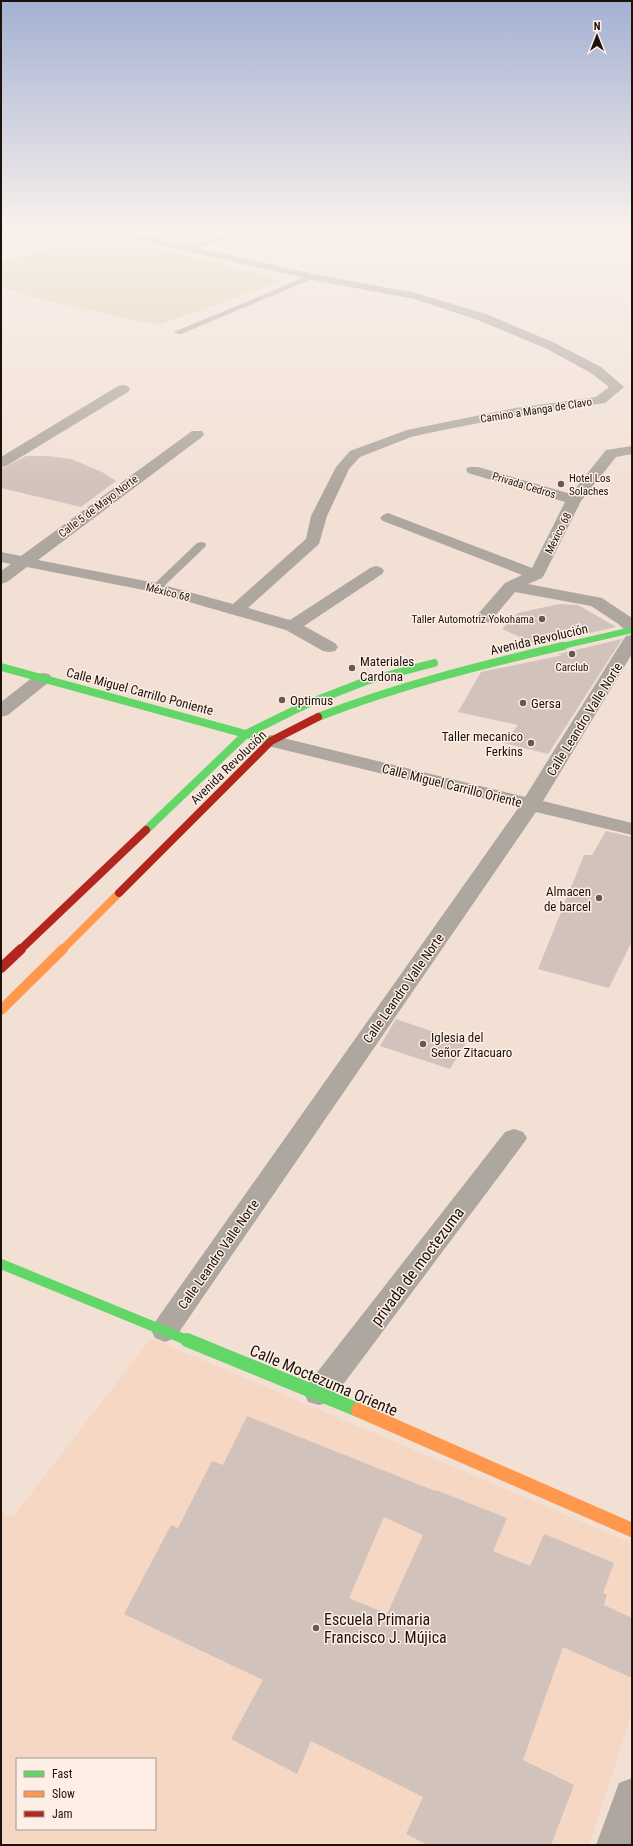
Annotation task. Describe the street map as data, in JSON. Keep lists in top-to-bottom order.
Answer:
{
  "streets": {
    "main road": ["Avenida Revolución", "Calle Miguel Carrillo Poniente", "Calle Moctezuma Oriente"],
    "street": [
      "Camino a Manga de Clavo",
      "Privada Cedros",
      "Calle 5 de Mayo Norte",
      "México 68",
      "Calle Leandro Valle Norte",
      "Calle Miguel Carrillo Oriente",
      "privada de moctezuma"
    ]
  },
  "crossings": [
    ["Camino a Manga de Clavo", "México 68"],
    ["Privada Cedros", "México 68"],
    ["Calle 5 de Mayo Norte", "México 68"],
    ["Avenida Revolución", "Calle Miguel Carrillo Poniente"],
    ["Avenida Revolución", "Calle Miguel Carrillo Oriente"],
    ["Calle Miguel Carrillo Poniente", "Calle Miguel Carrillo Oriente"],
    ["Calle Leandro Valle Norte", "Calle Miguel Carrillo Oriente"],
    ["Calle Leandro Valle Norte", "Calle Moctezuma Oriente"],
    ["privada de moctezuma", "Calle Moctezuma Oriente"]
  ],
  "places": [
    "Hotel Los Solaches",
    "Taller Automotriz Yokohama",
    "Carclub",
    "Materiales Cardona",
    "Optimus",
    "Gersa",
    "Taller mecanico Ferkins",
    "Almacen de barcel",
    "Iglesia del Señor Zitacuaro",
    "Escuela Primaria Francisco J. Mújica"
  ],
  "legend": ["Fast", "Slow", "Jam"],
  "north": "top"
}
